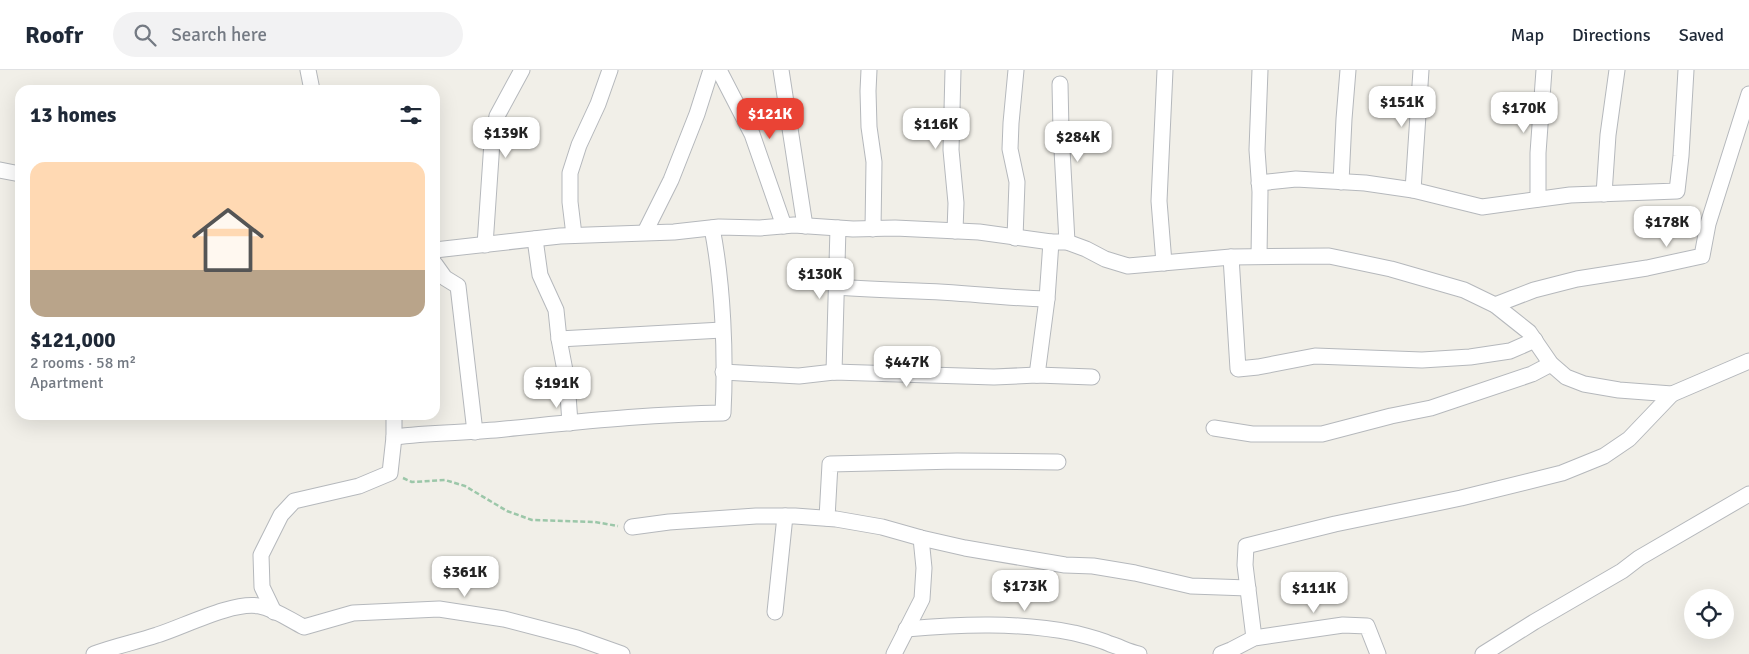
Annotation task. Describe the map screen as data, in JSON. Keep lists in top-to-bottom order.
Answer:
{
  "page": {
    "header": "Roofr",
    "search": "Search here",
    "nav": ["Map", "Directions", "Saved"],
    "heading": "13 homes",
    "price": [
      "$151K",
      "$170K",
      "$121K",
      "$116K",
      "$139K",
      "$284K",
      "$178K",
      "$130K",
      "$447K",
      "$191K",
      "$361K",
      "$173K",
      "$111K"
    ],
    "list": [
      {
        "name": "$121,000",
        "note": "2 rooms · 58 m² · Apartment"
      }
    ]
  }
}
